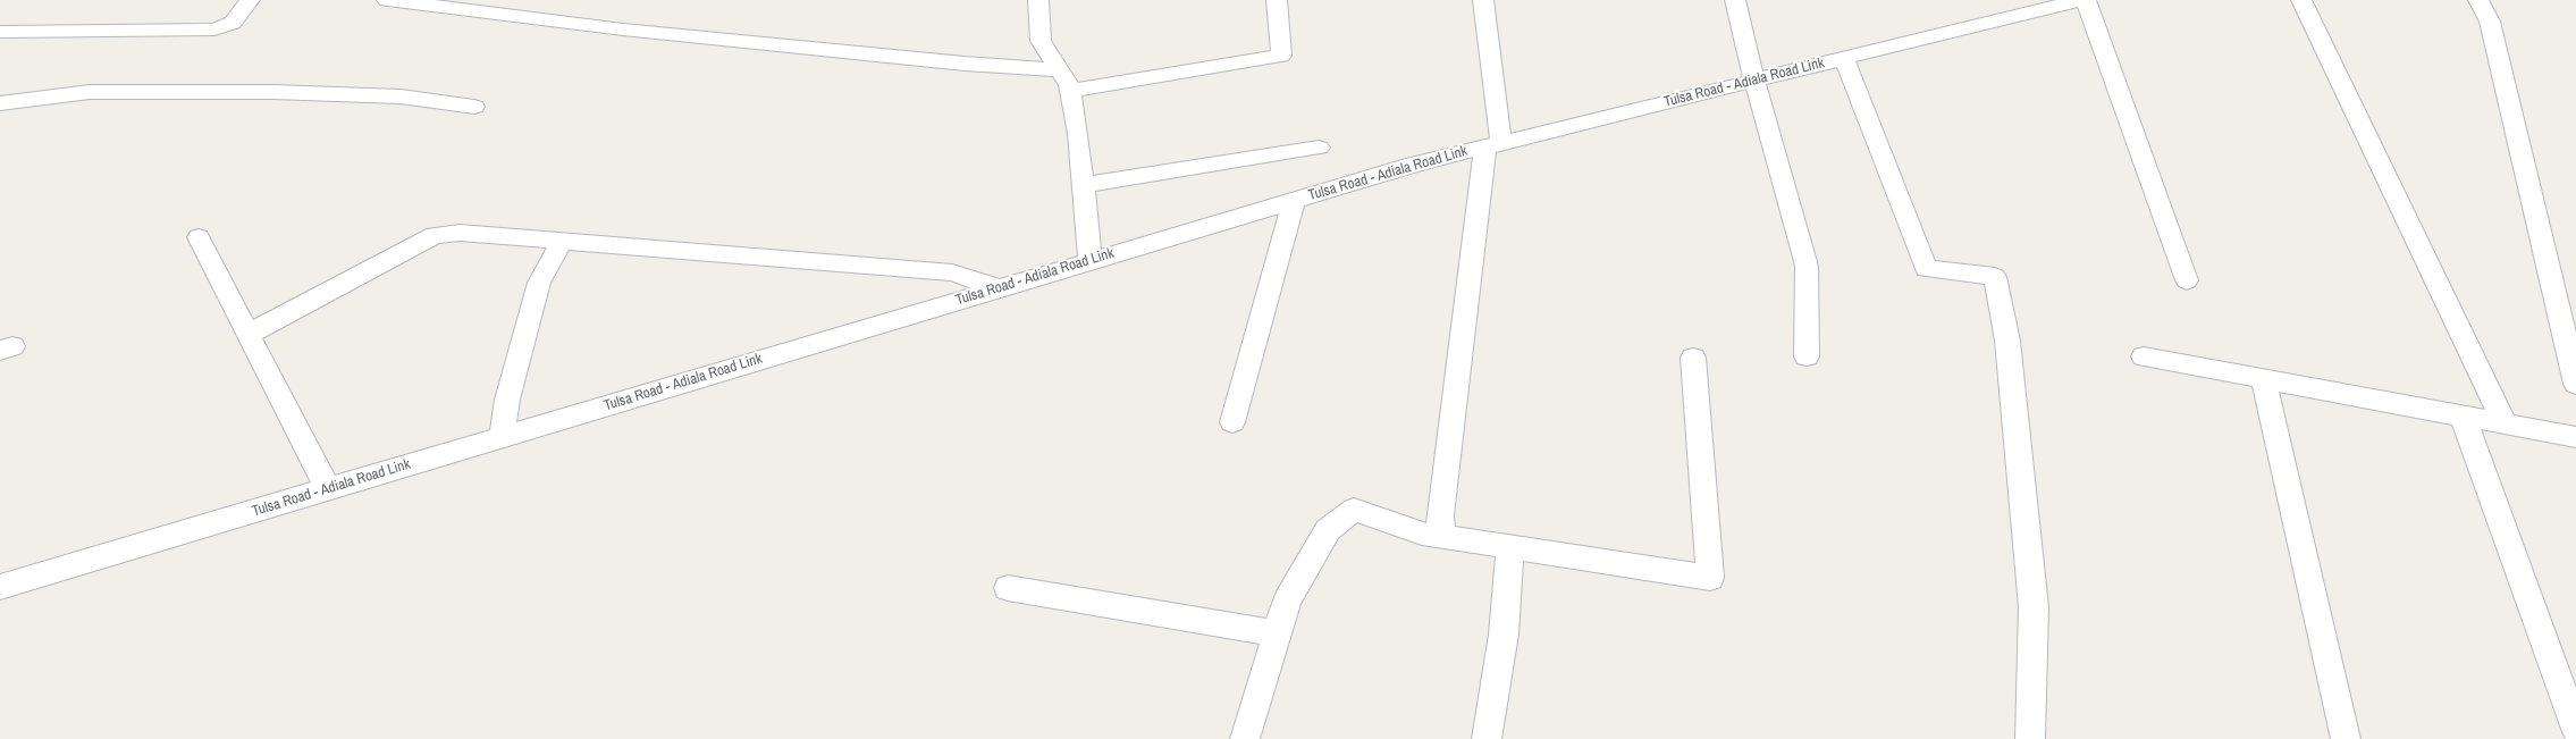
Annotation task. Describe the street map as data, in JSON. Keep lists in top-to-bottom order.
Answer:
{
  "streets": {
    "street": ["Tulsa Road - Adiala Road Link"]
  }
}
